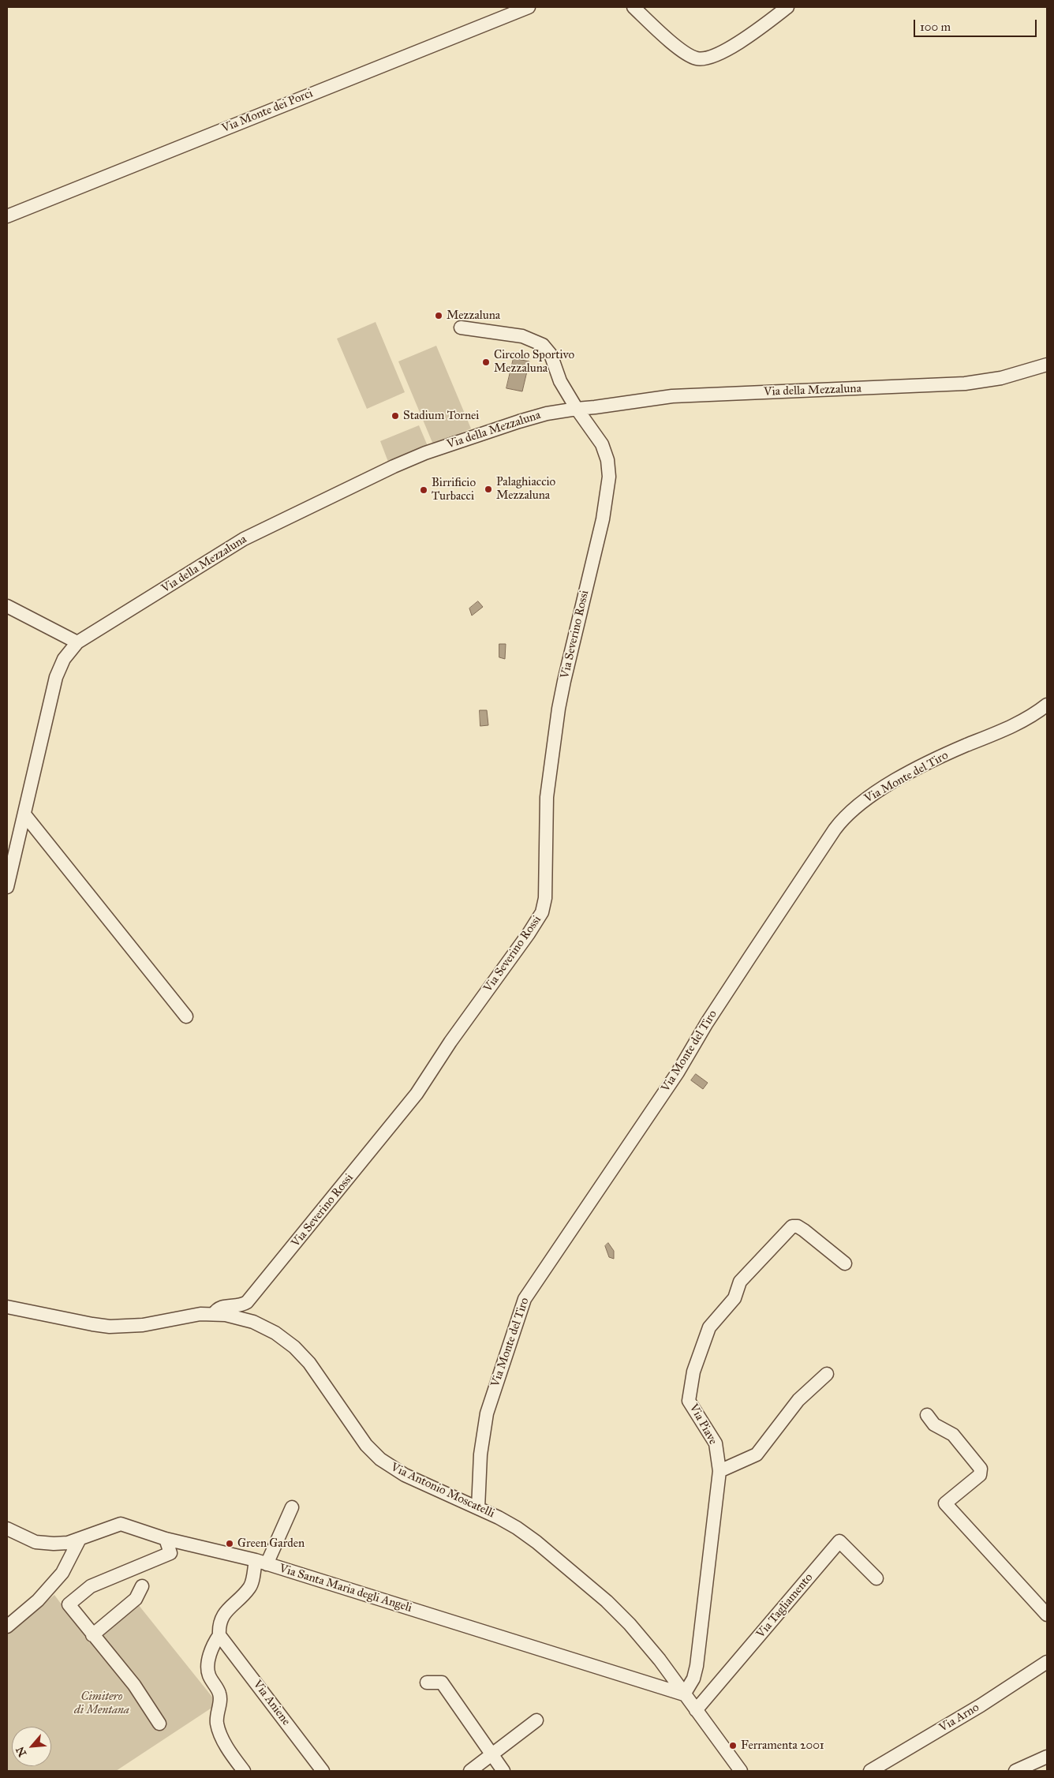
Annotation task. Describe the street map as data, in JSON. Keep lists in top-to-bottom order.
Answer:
{
  "streets": {
    "street": [
      "Via Monte dei Porci",
      "Via della Mezzaluna",
      "Via Severino Rossi",
      "Via Monte del Tiro",
      "Via Piave",
      "Via Antonio Moscatelli",
      "Via Santa Maria degli Angeli",
      "Via Tagliamento",
      "Via Aniene",
      "Via Arno"
    ]
  },
  "crossings": [
    ["Via della Mezzaluna", "Via Severino Rossi"],
    ["Via Severino Rossi", "Via Antonio Moscatelli"],
    ["Via Monte del Tiro", "Via Antonio Moscatelli"],
    ["Via Piave", "Via Antonio Moscatelli"],
    ["Via Piave", "Via Santa Maria degli Angeli"],
    ["Via Antonio Moscatelli", "Via Santa Maria degli Angeli"],
    ["Via Antonio Moscatelli", "Via Tagliamento"]
  ],
  "parks": ["Cimitero di Mentana"],
  "places": [
    "Mezzaluna",
    "Circolo Sportivo Mezzaluna",
    "Stadium Tornei",
    "Palaghiaccio Mezzaluna",
    "Birrificio Turbacci",
    "Green Garden",
    "Ferramenta 2001"
  ],
  "scale_bar": "100 m",
  "north": "bottom left"
}
